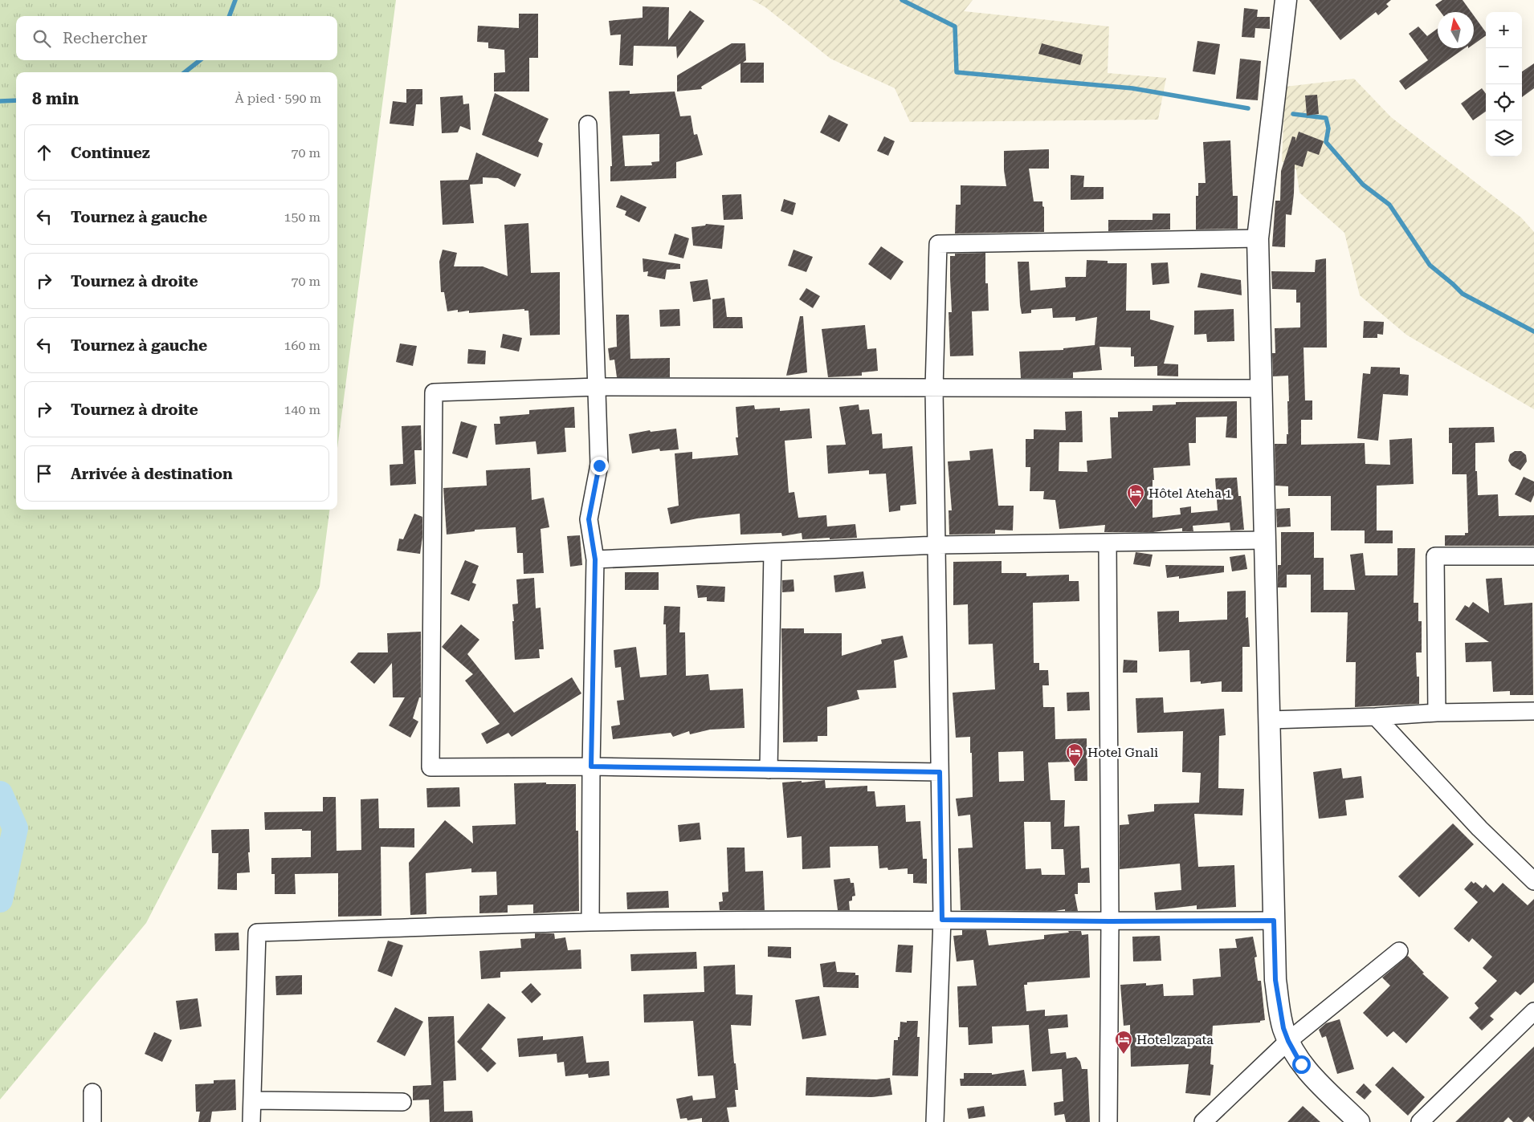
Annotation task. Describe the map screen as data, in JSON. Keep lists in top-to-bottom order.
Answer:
{
  "places": {
    "hotel": ["Hôtel Ateha 1", "Hotel Gnali", "Hotel zapata"]
  },
  "north": "top",
  "page": {
    "map_buttons": ["+", "−"],
    "search": "Rechercher",
    "heading": ["8 min", "À pied · 590 m"],
    "list": [
      ["Continuez", "70 m"],
      ["Tournez à gauche", "150 m"],
      ["Tournez à droite", "70 m"],
      ["Tournez à gauche", "160 m"],
      ["Tournez à droite", "140 m"],
      "Arrivée à destination"
    ]
  }
}
